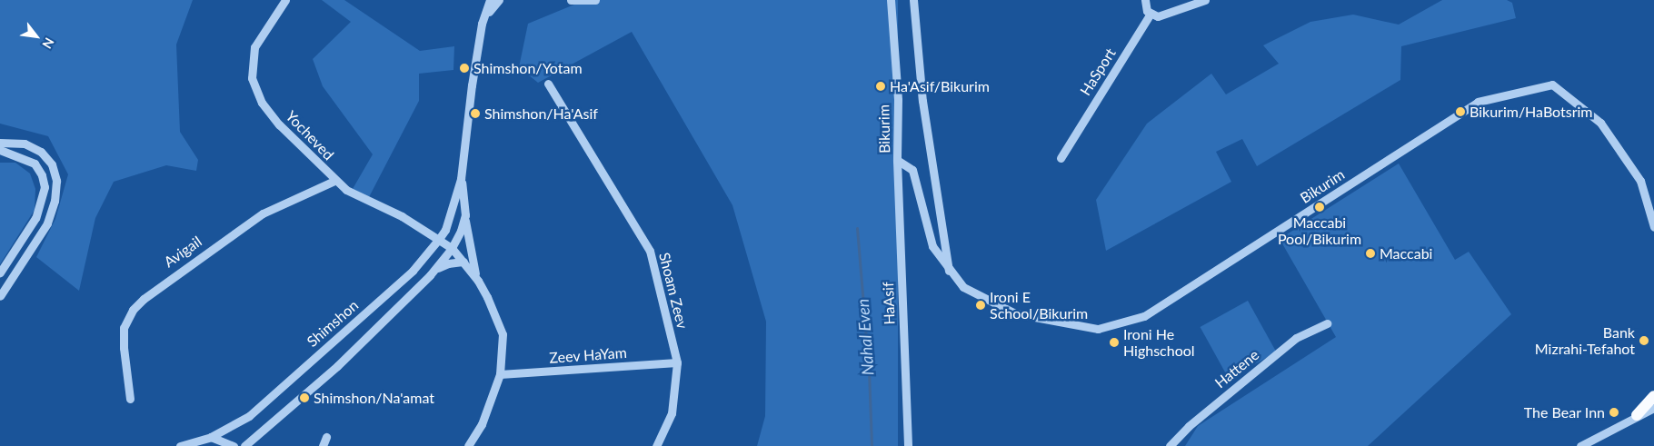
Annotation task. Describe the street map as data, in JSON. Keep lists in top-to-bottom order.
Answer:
{
  "streets": {
    "street": [
      "HaSport",
      "Bikurim",
      "Yocheved",
      "Avigail",
      "Shoam Zeev",
      "HaAsif",
      "Shimshon",
      "Zeev HaYam",
      "Hattene"
    ]
  },
  "crossings": [
    ["Bikurim", "HaAsif"],
    ["Yocheved", "Avigail"],
    ["Yocheved", "Shimshon"],
    ["Shoam Zeev", "Zeev HaYam"]
  ],
  "water": ["Nahal Even"],
  "places": [
    "Shimshon/Yotam",
    "Ha'Asif/Bikurim",
    "Bikurim/HaBotsrim",
    "Shimshon/Ha'Asif",
    "Maccabi Pool/Bikurim",
    "Maccabi",
    "Ironi E School/Bikurim",
    "Bank Mizrahi-Tefahot",
    "Ironi He Highschool",
    "Shimshon/Na'amat",
    "The Bear Inn"
  ],
  "north": "bottom right"
}
